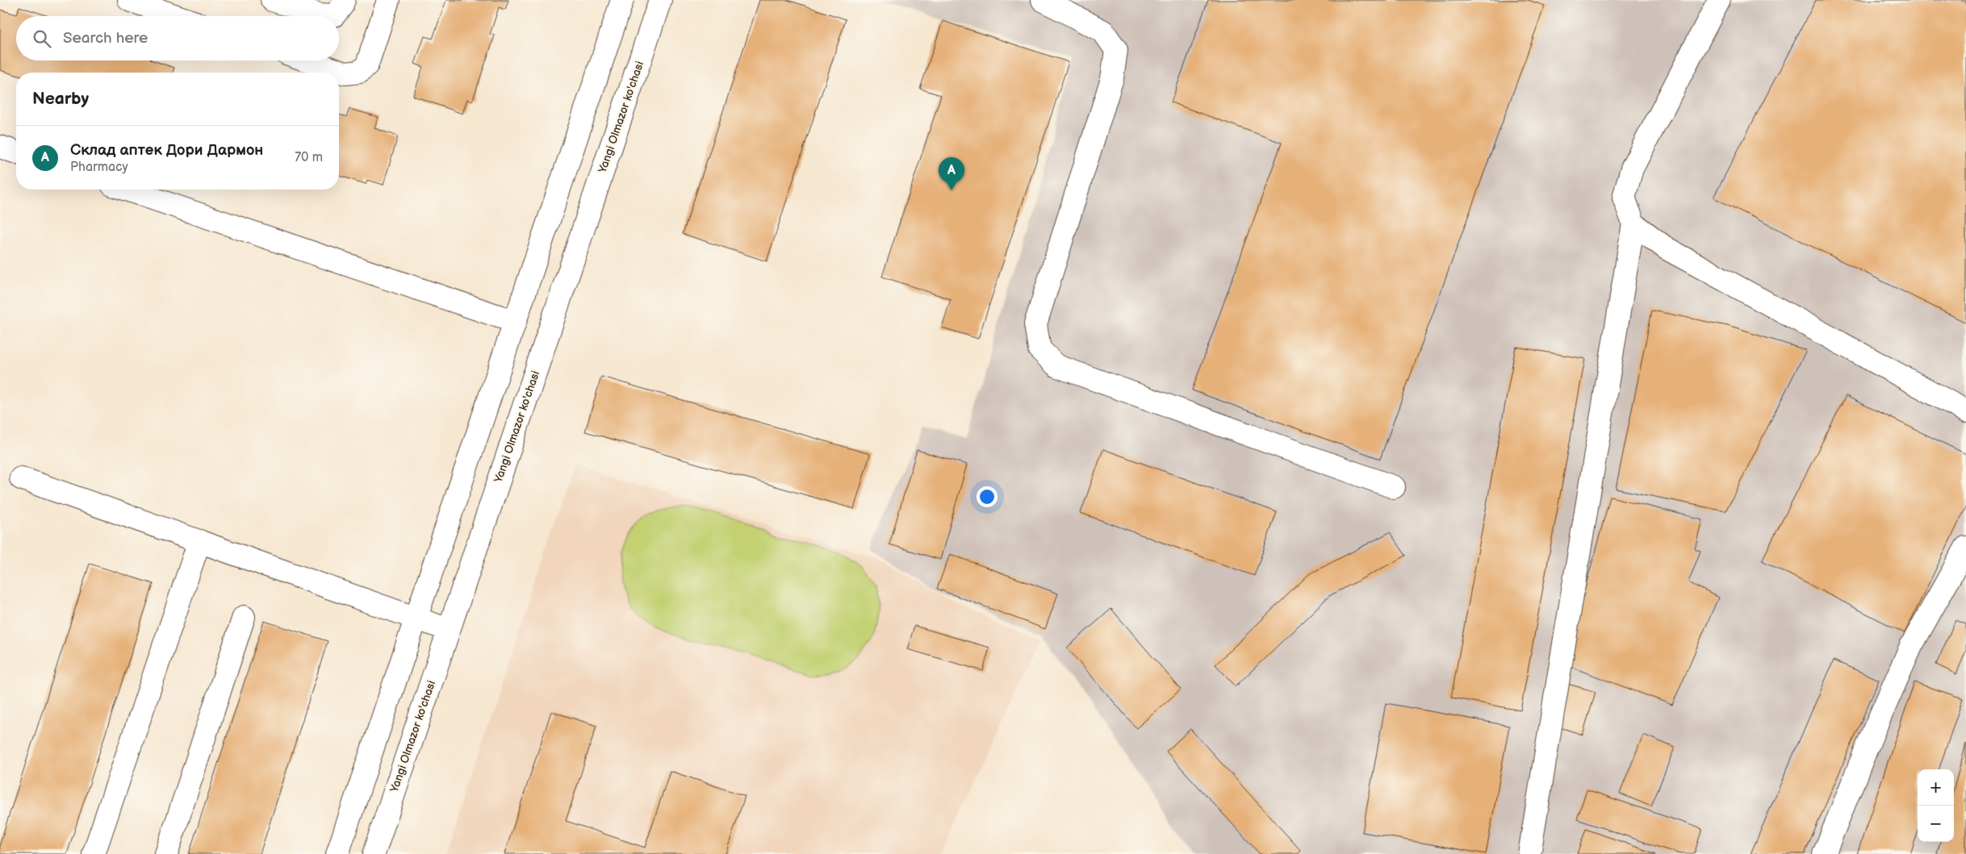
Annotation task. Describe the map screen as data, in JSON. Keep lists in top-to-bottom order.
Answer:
{
  "streets": {
    "main road": ["Yangi Olmazor ko'chasi"]
  },
  "page": {
    "search": "Search here",
    "heading": "Nearby",
    "list": [
      {
        "mark": "A",
        "name": "Склад аптек Дори Дармон",
        "note": "Pharmacy",
        "value": "70 m"
      }
    ],
    "pins": "A",
    "map_buttons": ["+", "−"]
  }
}
